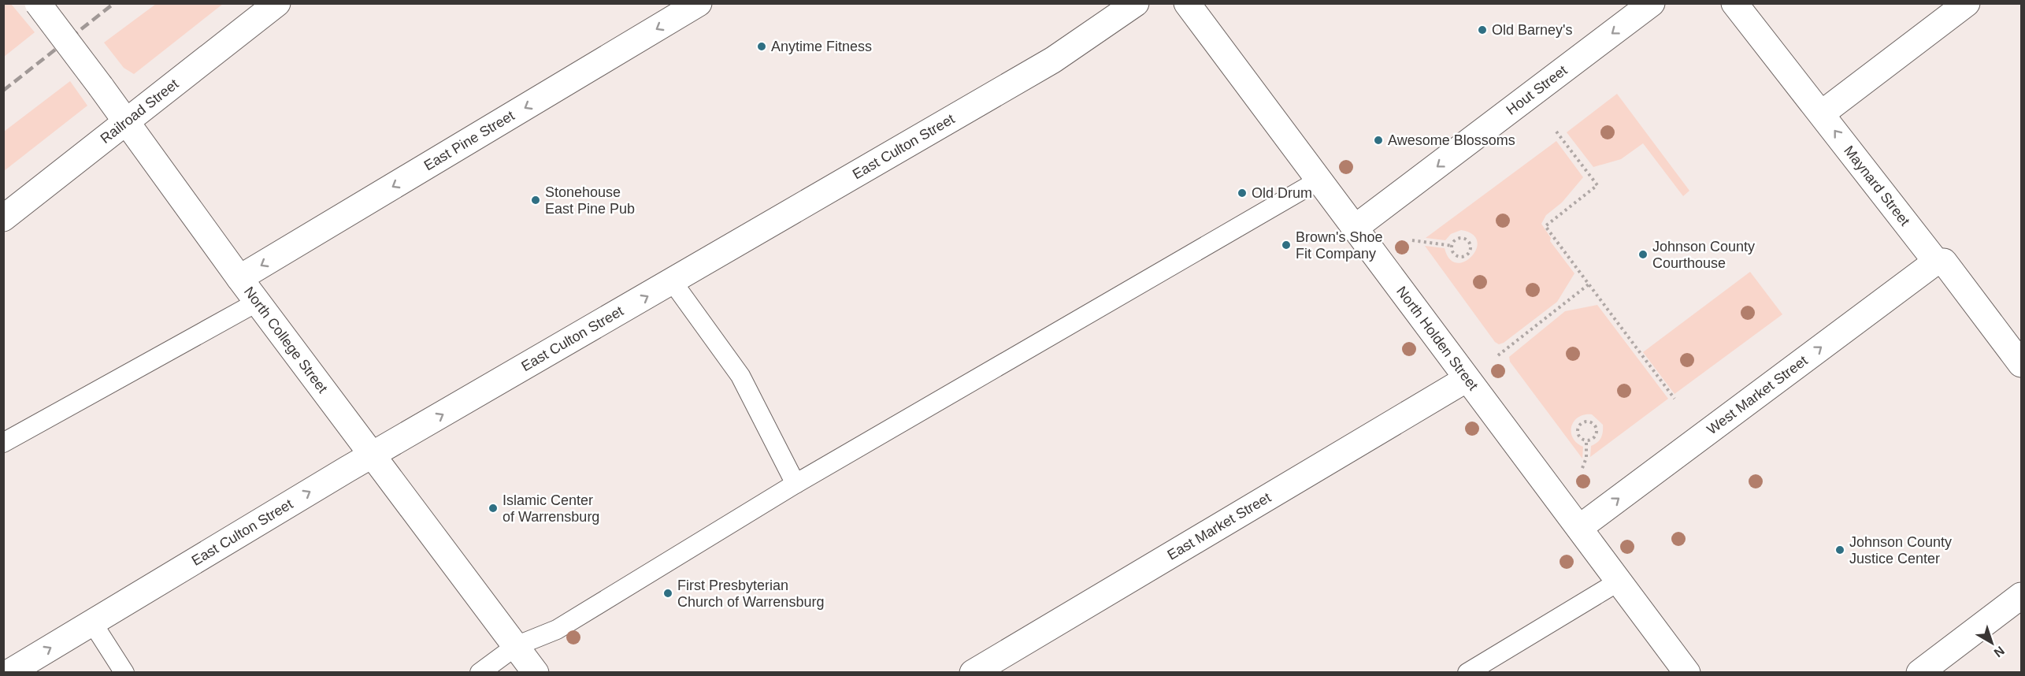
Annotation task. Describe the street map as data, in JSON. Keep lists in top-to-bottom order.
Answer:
{
  "streets": {
    "street": [
      "Hout Street",
      "Railroad Street",
      "East Pine Street",
      "East Culton Street",
      "Maynard Street",
      "North College Street",
      "North Holden Street",
      "West Market Street",
      "East Market Street"
    ]
  },
  "crossings": [
    ["Hout Street", "North Holden Street"],
    ["Railroad Street", "North College Street"],
    ["East Pine Street", "North College Street"],
    ["East Culton Street", "North College Street"],
    ["Maynard Street", "West Market Street"],
    ["North Holden Street", "West Market Street"],
    ["North Holden Street", "East Market Street"]
  ],
  "one_way": [
    "Hout Street",
    "East Pine Street",
    "East Culton Street",
    "Maynard Street",
    "West Market Street"
  ],
  "places": [
    "Old Barney's",
    "Anytime Fitness",
    "Awesome Blossoms",
    "Old Drum",
    "Stonehouse East Pine Pub",
    "Brown's Shoe Fit Company",
    "Johnson County Courthouse",
    "Islamic Center of Warrensburg",
    "Johnson County Justice Center",
    "First Presbyterian Church of Warrensburg"
  ],
  "north": "bottom right"
}
